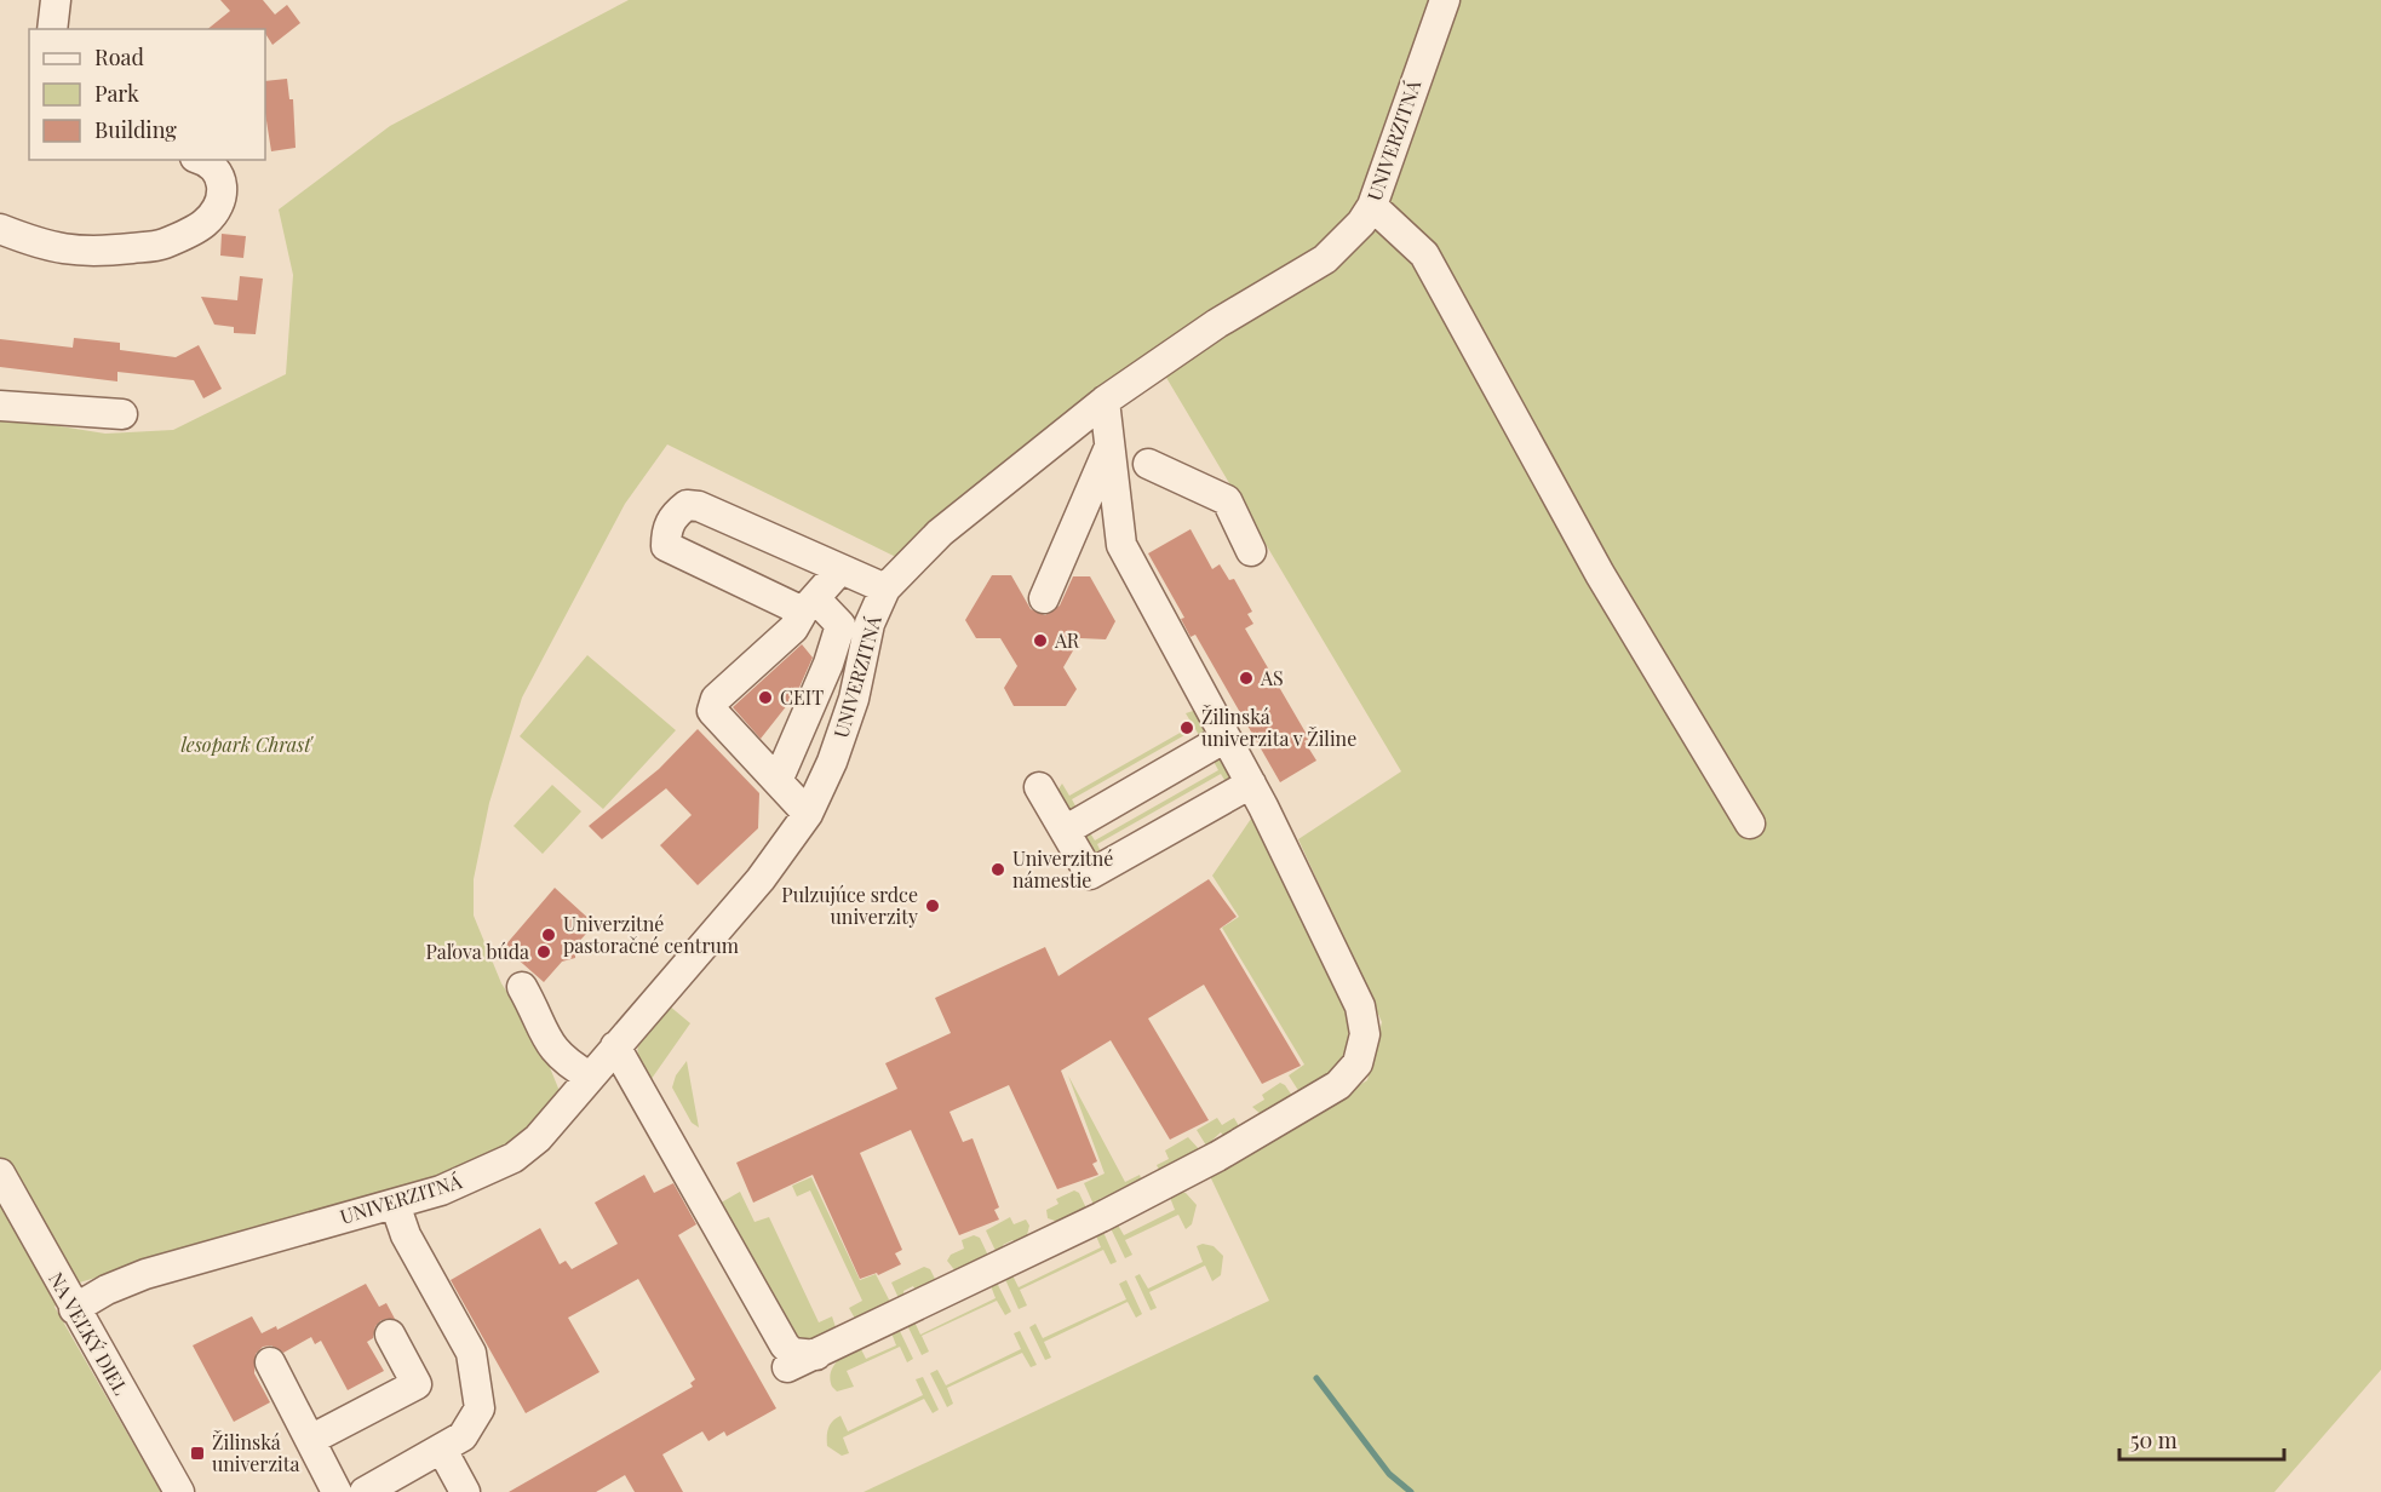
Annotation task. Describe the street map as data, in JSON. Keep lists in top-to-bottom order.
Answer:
{
  "streets": {
    "street": ["UNIVERZITNÁ", "NA VEĽKÝ DIEL"]
  },
  "crossings": [
    ["UNIVERZITNÁ", "NA VEĽKÝ DIEL"]
  ],
  "parks": ["lesopark Chrasť"],
  "places": {
    "other": [
      "AR",
      "AS",
      "CEIT",
      "Žilinská univerzita v Žiline",
      "Univerzitné námestie",
      "Pulzujúce srdce univerzity",
      "Univerzitné pastoračné centrum",
      "Paľova búda"
    ],
    "transit": ["Žilinská univerzita"]
  },
  "legend": ["Road", "Park", "Building"],
  "scale_bar": "50 m"
}
